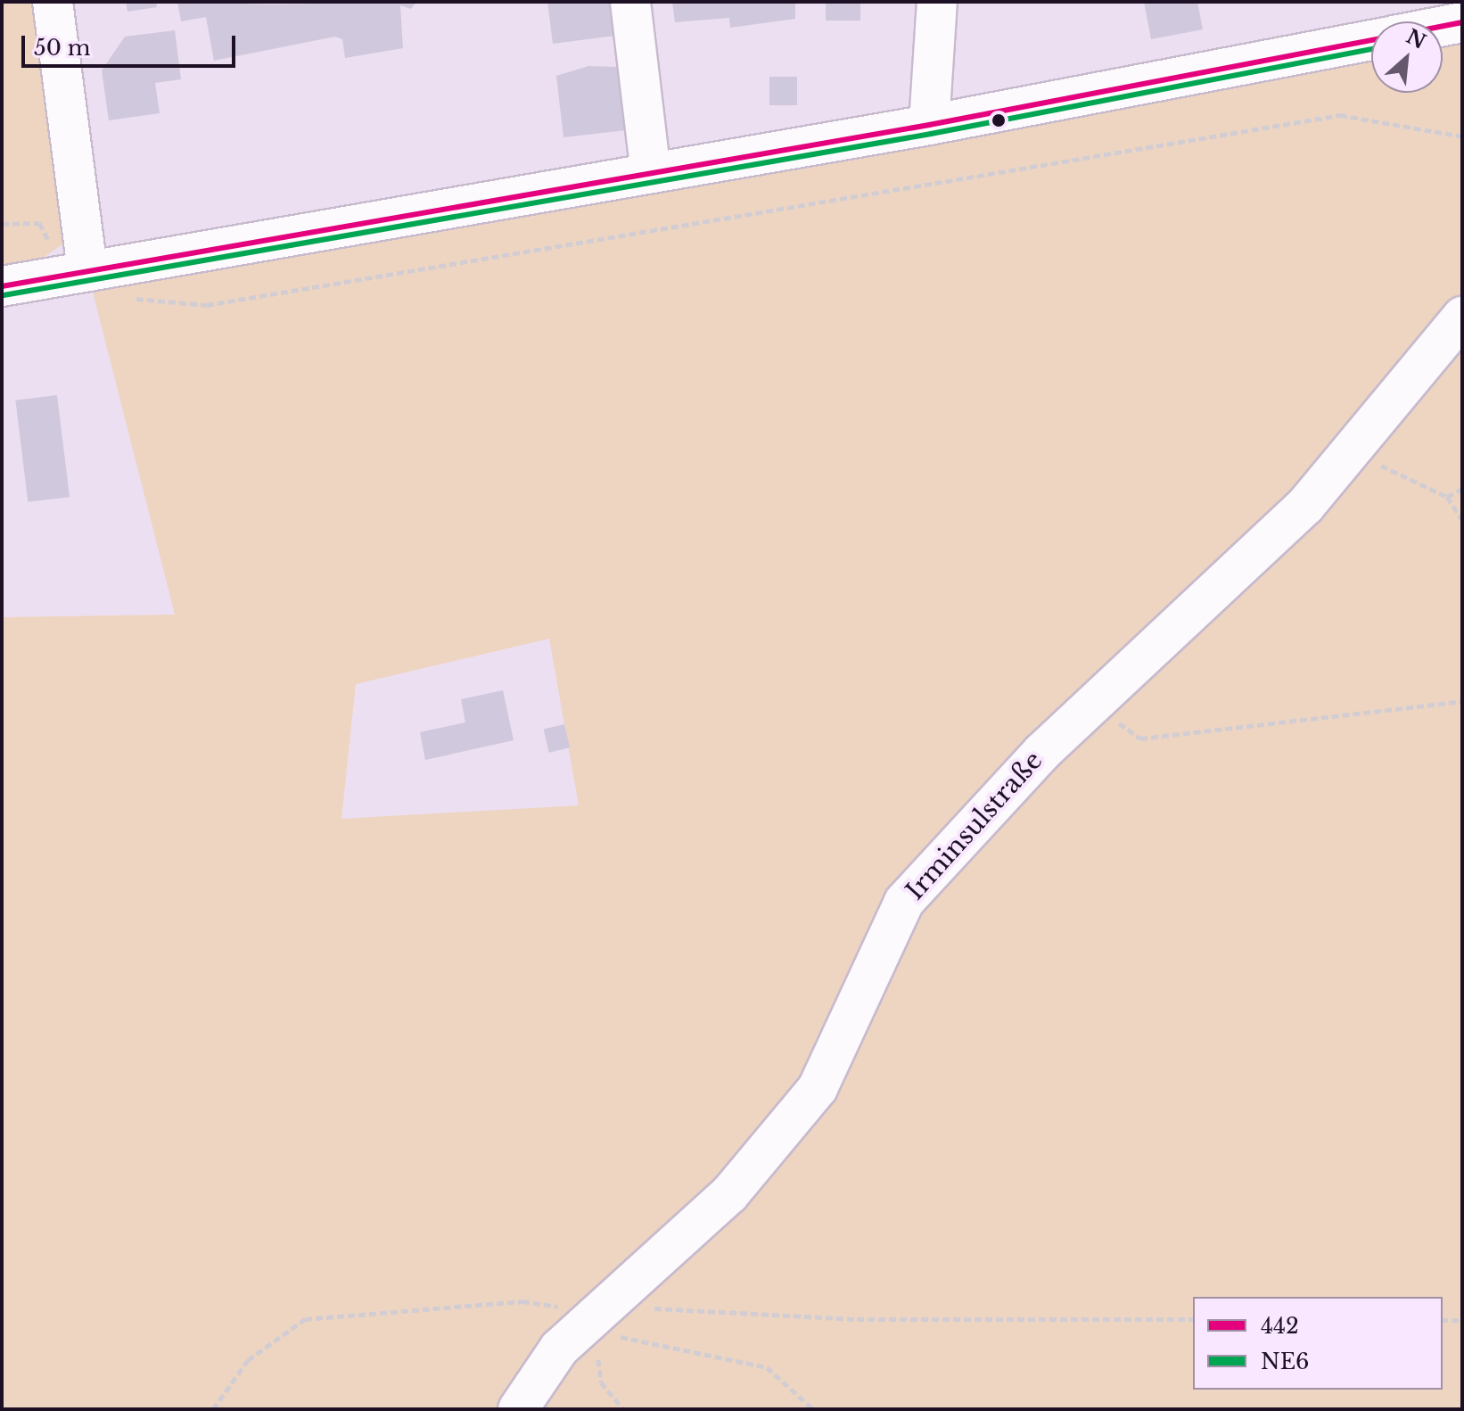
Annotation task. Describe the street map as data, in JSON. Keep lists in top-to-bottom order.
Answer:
{
  "streets": {
    "street": ["Irminsulstraße"]
  },
  "lines": ["transit line 442", "transit line NE6"],
  "legend": ["442", "NE6"],
  "scale_bar": "50 m",
  "north": "top right"
}
